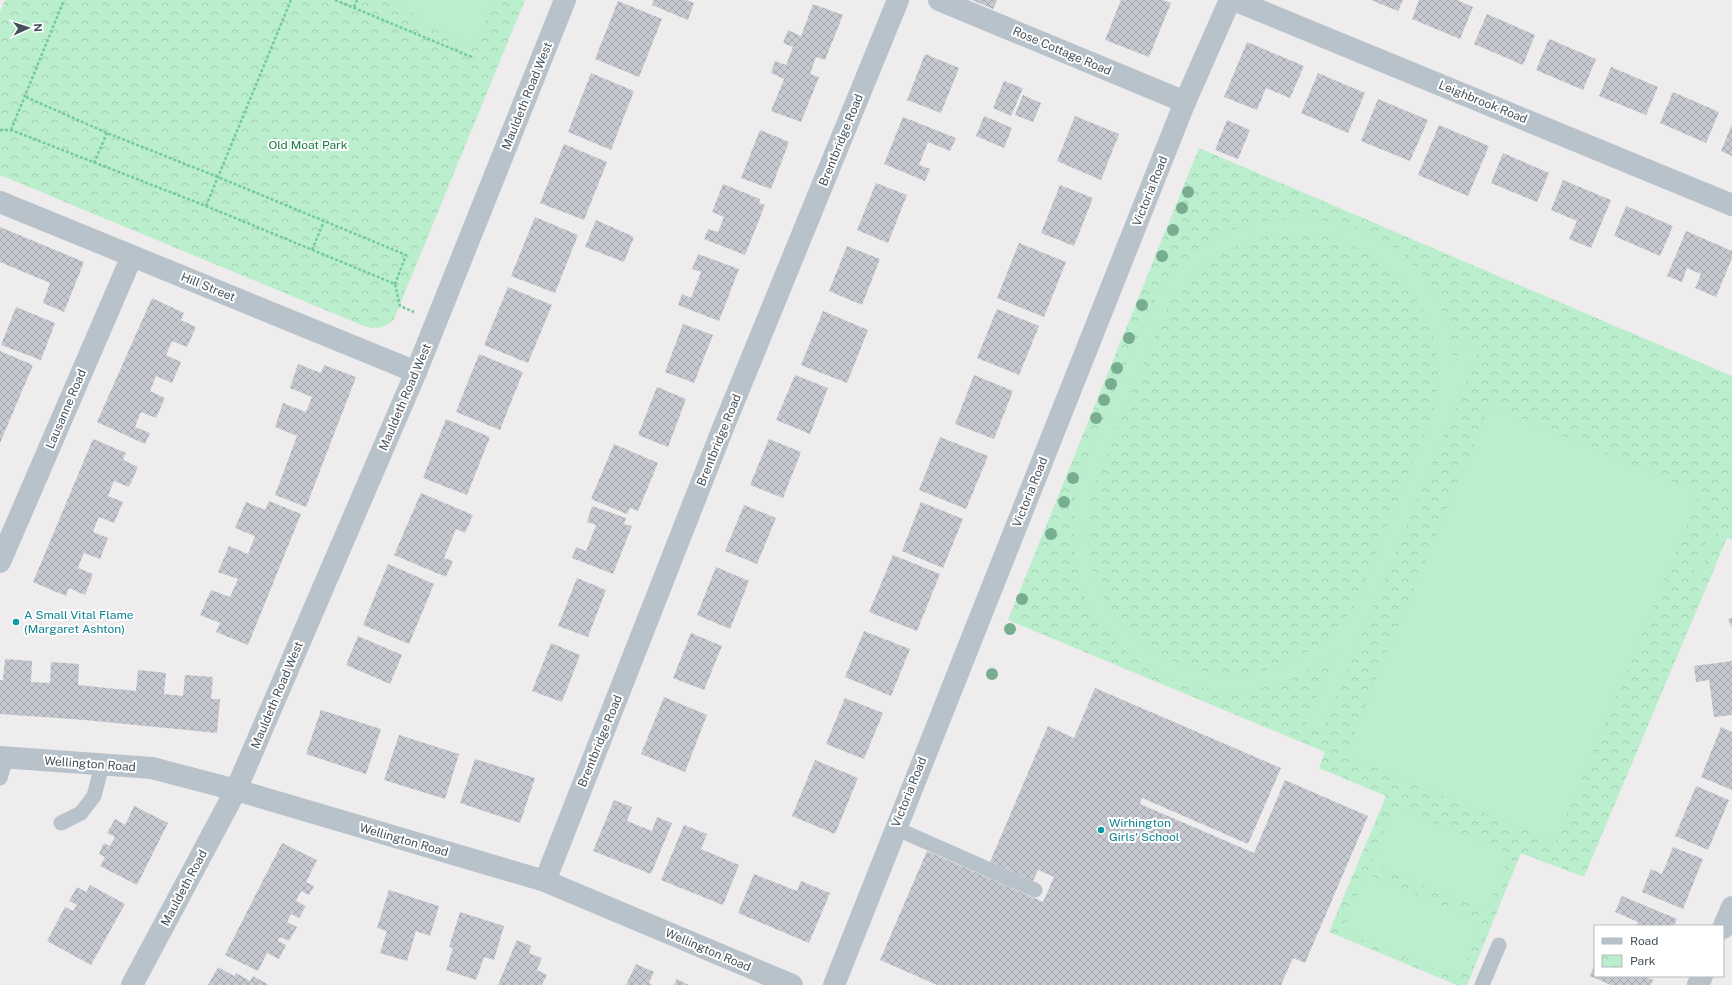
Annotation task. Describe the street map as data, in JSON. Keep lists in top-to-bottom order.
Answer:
{
  "streets": {
    "street": [
      "Rose Cottage Road",
      "Mauldeth Road West",
      "Leighbrook Road",
      "Brentbridge Road",
      "Victoria Road",
      "Hill Street",
      "Lausanne Road",
      "Wellington Road",
      "Mauldeth Road"
    ]
  },
  "crossings": [
    ["Rose Cottage Road", "Victoria Road"],
    ["Mauldeth Road West", "Hill Street"],
    ["Mauldeth Road West", "Wellington Road"],
    ["Mauldeth Road West", "Mauldeth Road"],
    ["Brentbridge Road", "Wellington Road"],
    ["Hill Street", "Lausanne Road"],
    ["Wellington Road", "Mauldeth Road"]
  ],
  "parks": ["Old Moat Park"],
  "places": ["A Small Vital Flame (Margaret Ashton)", "Wirhington Girls' School"],
  "legend": ["Road", "Park"],
  "north": "right"
}
